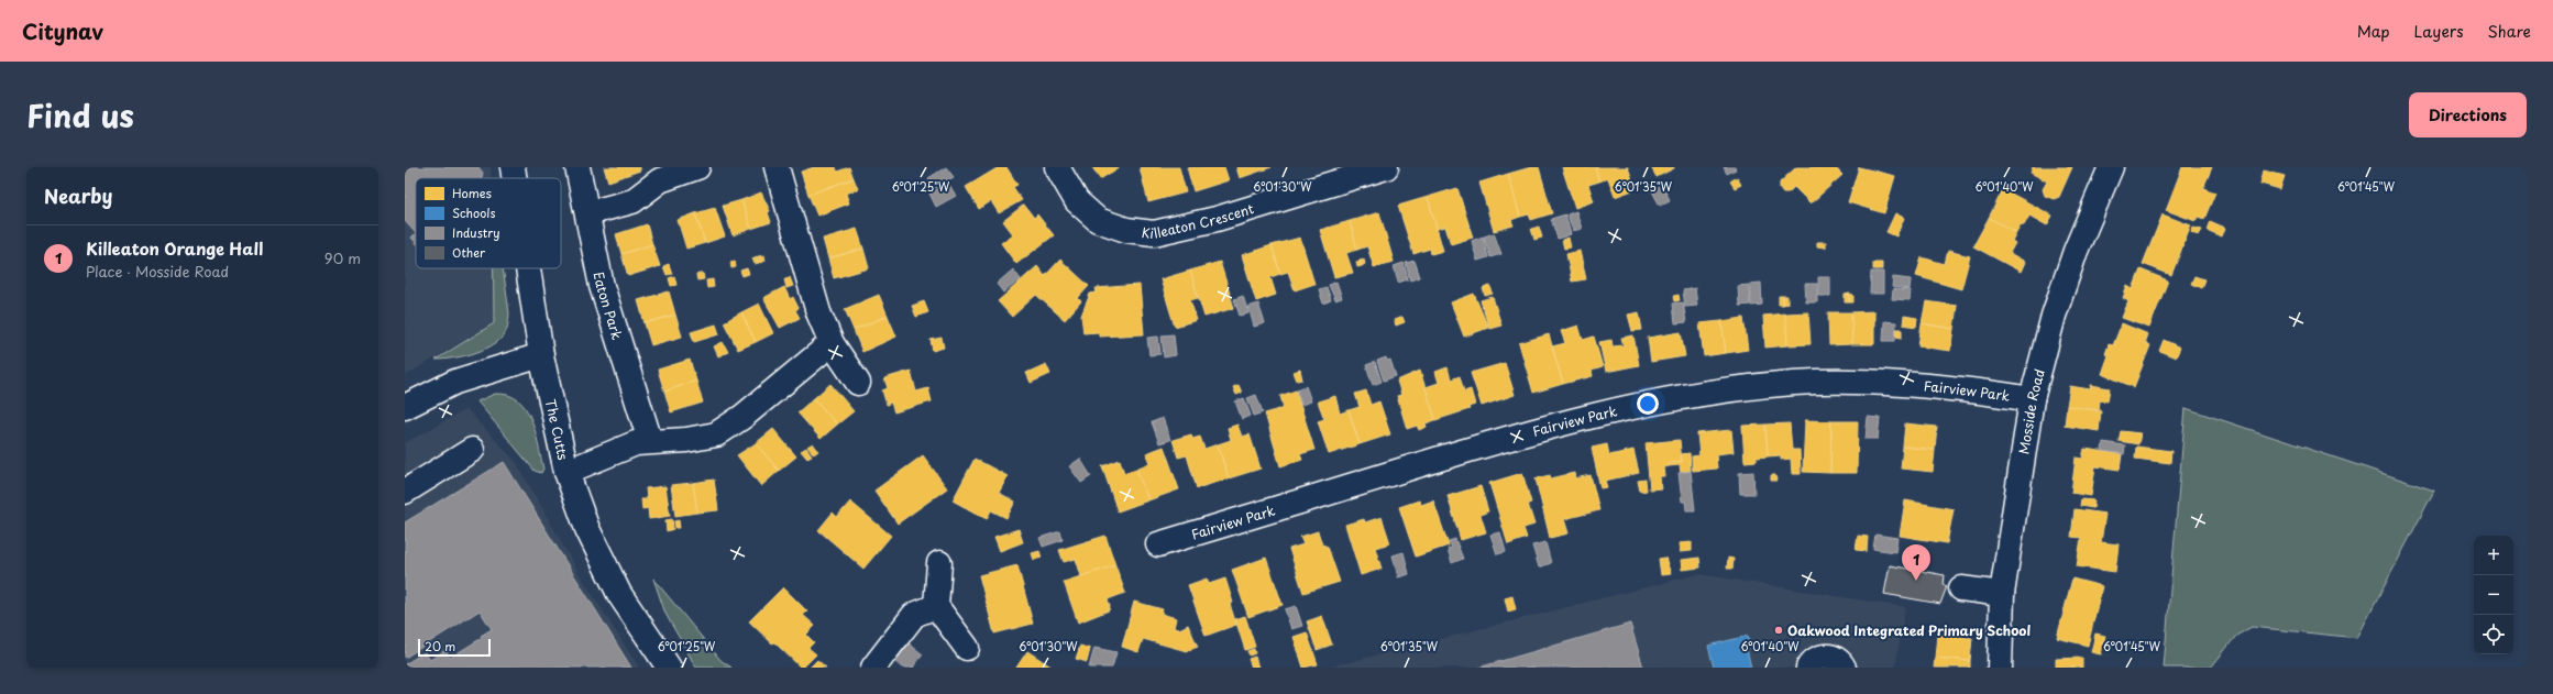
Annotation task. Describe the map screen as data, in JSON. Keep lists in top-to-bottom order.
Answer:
{
  "streets": {
    "street": [
      "Killeaton Crescent",
      "Eaton Park",
      "Fairview Park",
      "Mosside Road",
      "The Cutts"
    ]
  },
  "crossings": [
    ["Fairview Park", "Mosside Road"]
  ],
  "places": ["Oakwood Integrated Primary School"],
  "legend": [
    "Homes",
    "Schools",
    "Industry",
    "Other"
  ],
  "scale_bar": "20 m",
  "page": {
    "header": "Citynav",
    "nav": ["Map", "Layers", "Share"],
    "title": "Find us",
    "buttons": "Directions",
    "heading": "Nearby",
    "list": [
      {
        "mark": "1",
        "name": "Killeaton Orange Hall",
        "note": "Place · Mosside Road",
        "value": "90 m"
      }
    ],
    "map_buttons": ["+", "−"],
    "pins": "1",
    "scale": "20 m"
  },
  "coordinates": [
    "6°01'25\"W",
    "6°01'30\"W",
    "6°01'35\"W",
    "6°01'40\"W",
    "6°01'45\"W"
  ]
}
